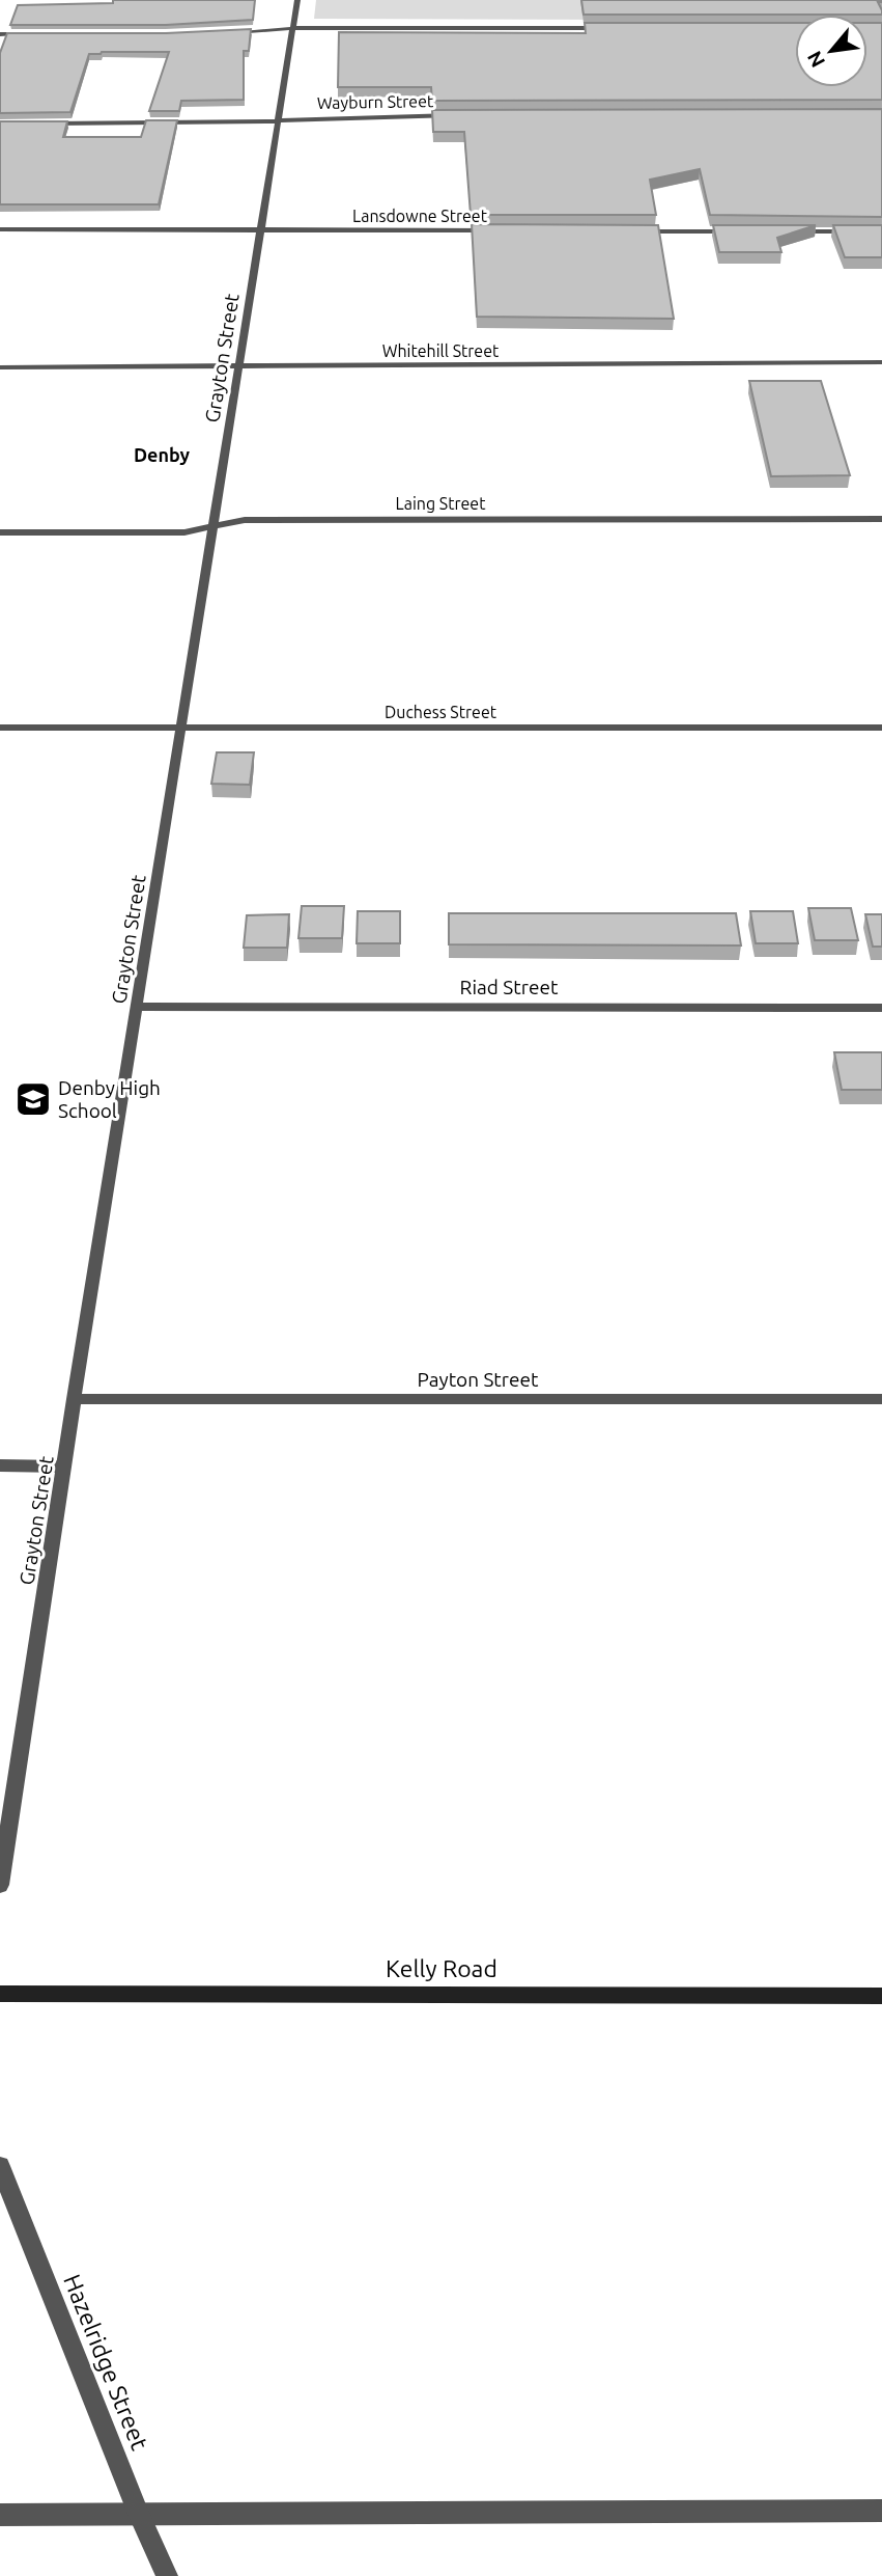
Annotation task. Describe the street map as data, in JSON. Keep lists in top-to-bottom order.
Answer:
{
  "streets": {
    "street": [
      "Wayburn Street",
      "Lansdowne Street",
      "Whitehill Street",
      "Grayton Street",
      "Laing Street",
      "Duchess Street",
      "Riad Street",
      "Payton Street",
      "Kelly Road",
      "Hazelridge Street"
    ]
  },
  "crossings": [
    ["Wayburn Street", "Grayton Street"],
    ["Lansdowne Street", "Grayton Street"],
    ["Whitehill Street", "Grayton Street"],
    ["Grayton Street", "Laing Street"],
    ["Grayton Street", "Duchess Street"],
    ["Grayton Street", "Riad Street"],
    ["Grayton Street", "Payton Street"]
  ],
  "districts": ["Denby"],
  "places": {
    "school or university": ["Denby High School"]
  },
  "north": "bottom left"
}
